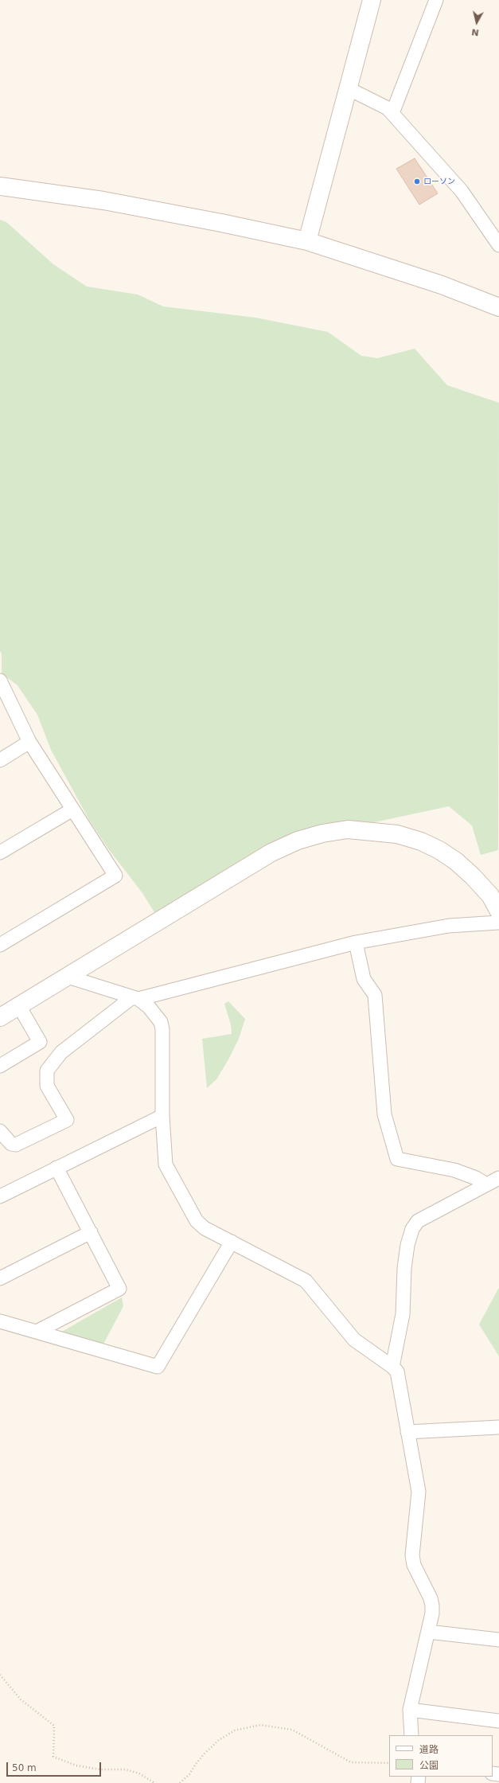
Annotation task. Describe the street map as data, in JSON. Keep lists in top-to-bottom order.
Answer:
{
  "places": ["ローソン"],
  "legend": ["道路", "公園"],
  "scale_bar": "50 m",
  "north": "bottom"
}
